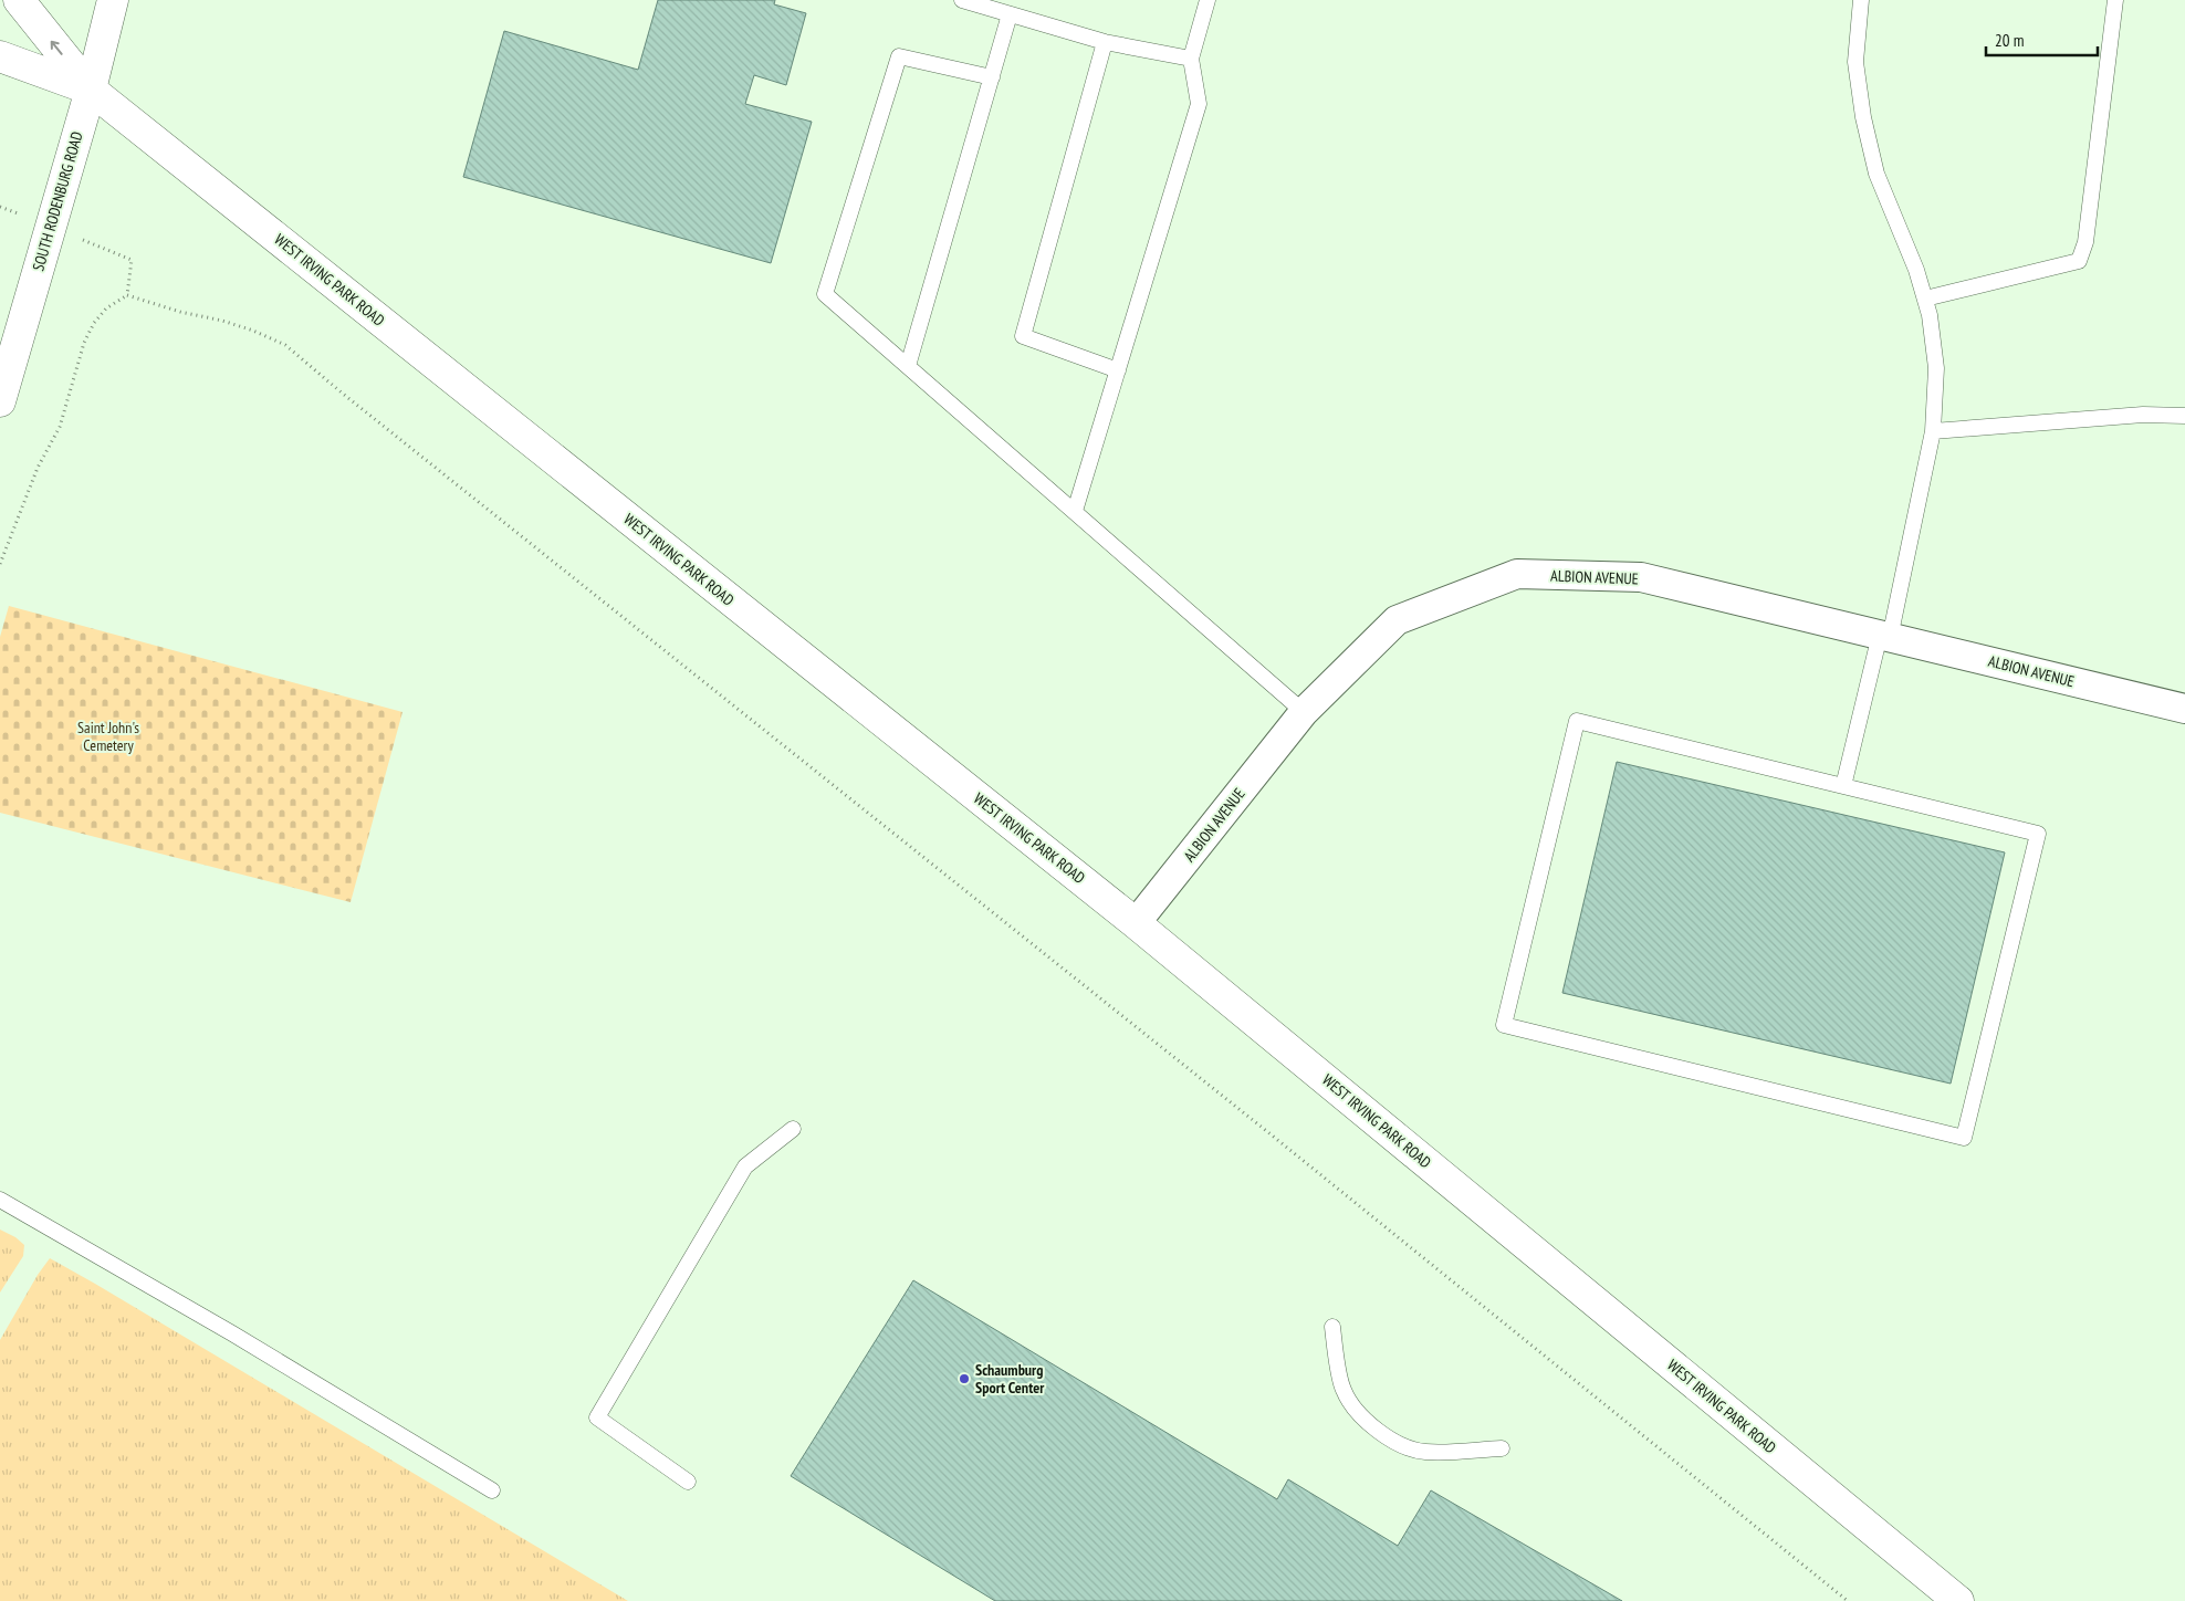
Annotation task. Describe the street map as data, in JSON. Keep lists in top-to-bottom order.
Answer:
{
  "streets": {
    "main road": ["SOUTH RODENBURG ROAD", "WEST IRVING PARK ROAD"],
    "street": ["ALBION AVENUE"]
  },
  "crossings": [
    ["SOUTH RODENBURG ROAD", "WEST IRVING PARK ROAD"],
    ["WEST IRVING PARK ROAD", "ALBION AVENUE"]
  ],
  "parks": ["Saint John's Cemetery"],
  "places": ["Schaumburg Sport Center"],
  "scale_bar": "20 m"
}
